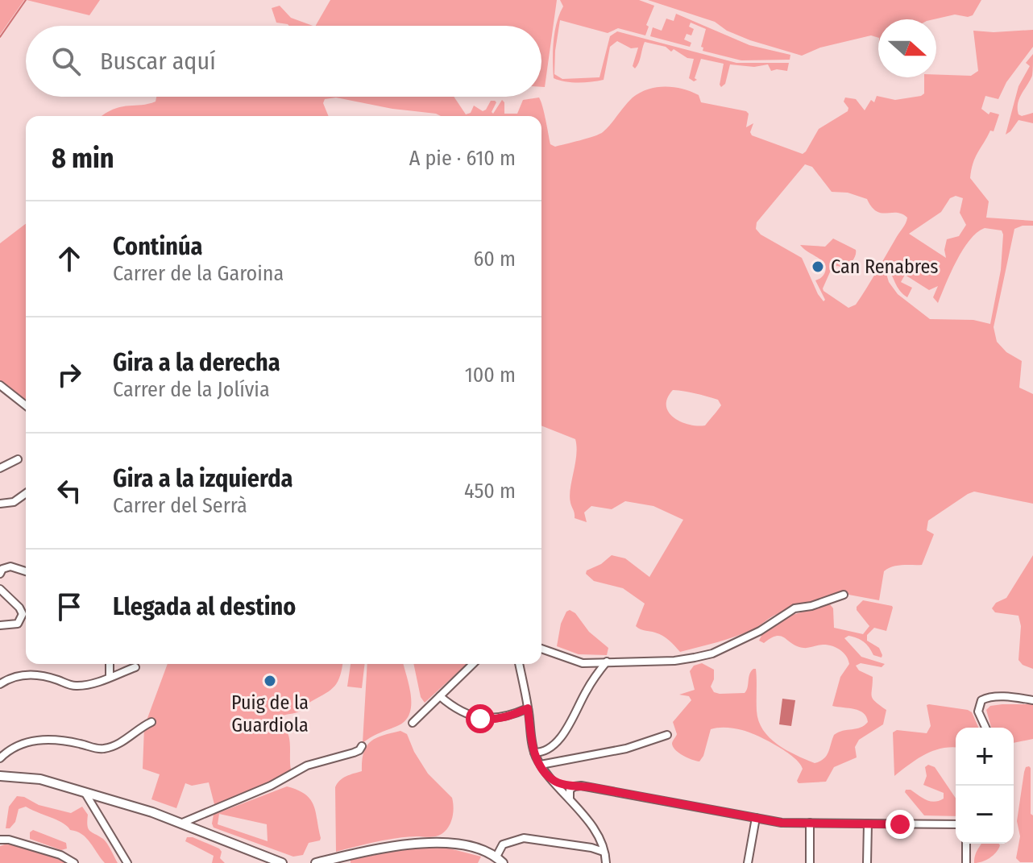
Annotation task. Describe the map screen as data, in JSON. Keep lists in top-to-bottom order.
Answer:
{
  "places": ["Can Renabres", "Puig de la Guardiola"],
  "north": "right",
  "page": {
    "search": "Buscar aquí",
    "heading": ["8 min", "A pie · 610 m"],
    "list": [
      ["Continúa", "Carrer de la Garoina", "60 m"],
      ["Gira a la derecha", "Carrer de la Jolívia", "100 m"],
      ["Gira a la izquierda", "Carrer del Serrà", "450 m"],
      "Llegada al destino"
    ],
    "map_buttons": ["+", "−"]
  }
}
